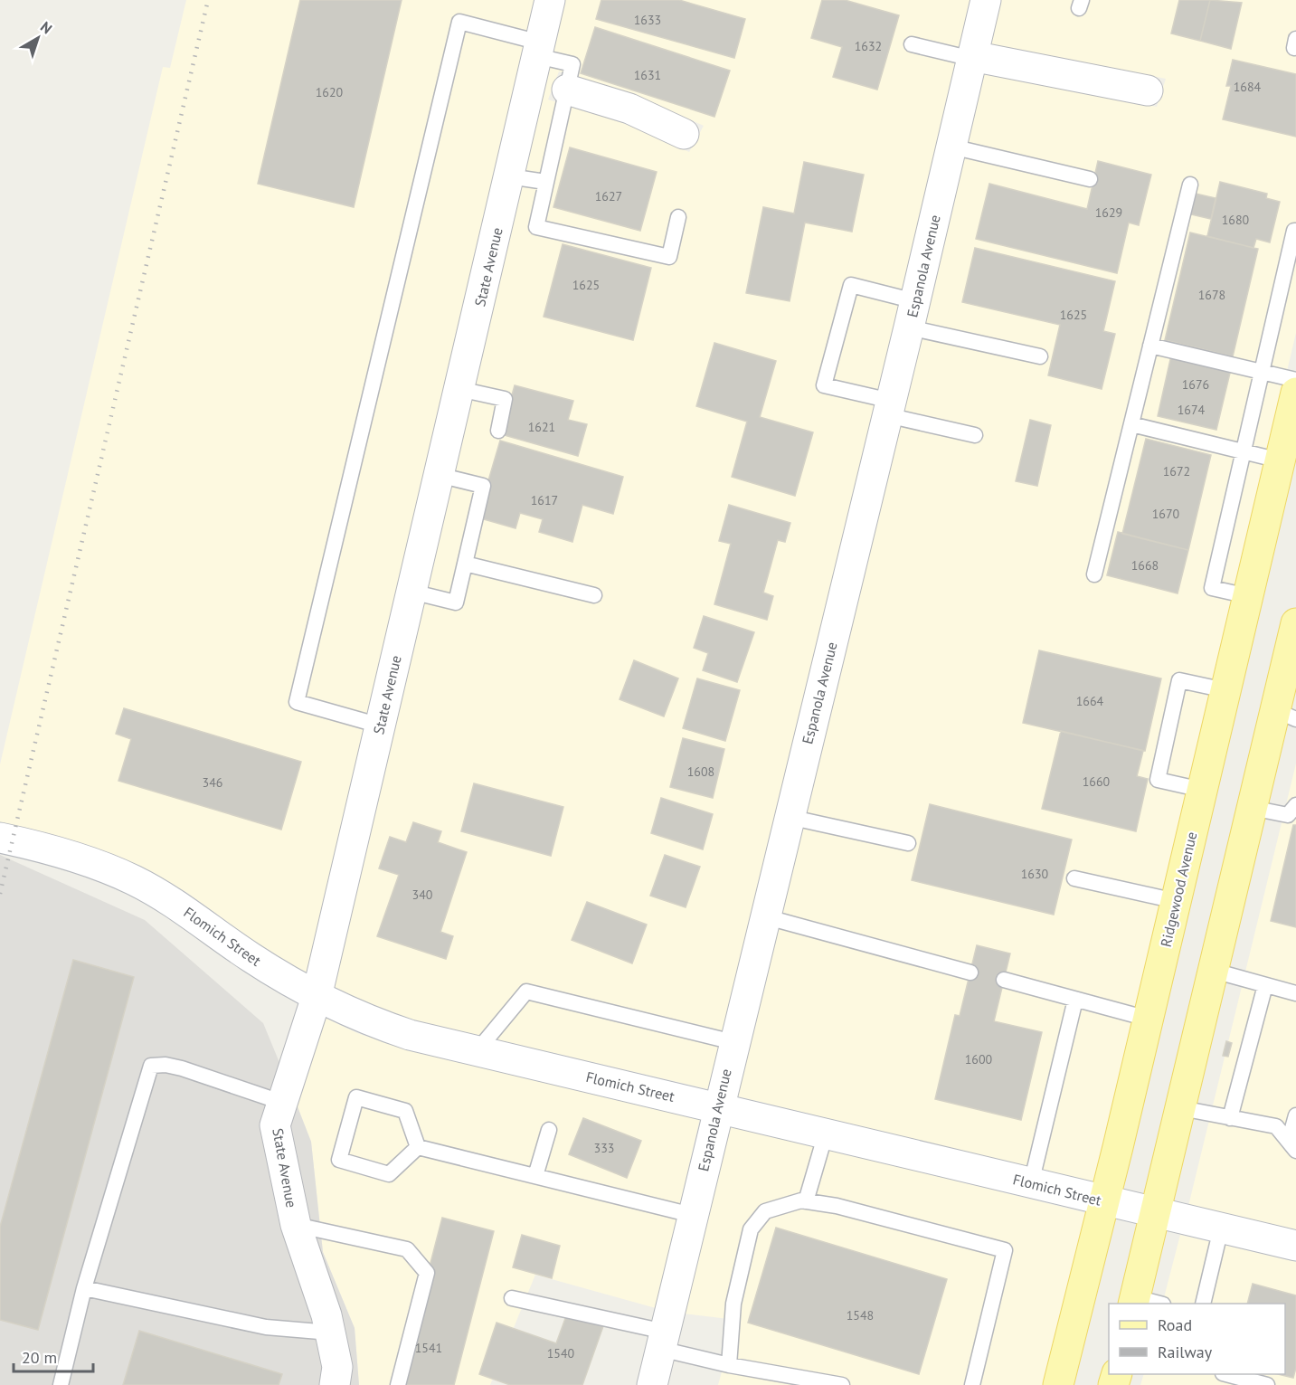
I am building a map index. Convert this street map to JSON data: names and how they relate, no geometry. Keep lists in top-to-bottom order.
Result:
{
  "streets": {
    "main road": ["Ridgewood Avenue"],
    "street": ["Espanola Avenue", "State Avenue", "Flomich Street"]
  },
  "crossings": [
    ["Espanola Avenue", "Flomich Street"],
    ["State Avenue", "Flomich Street"],
    ["Ridgewood Avenue", "Flomich Street"]
  ],
  "house_numbers": [
    "1633",
    "1632",
    "1631",
    "1684",
    "1620",
    "1627",
    "1629",
    "1680",
    "1625",
    "1678",
    "1625",
    "1676",
    "1674",
    "1621",
    "1672",
    "1617",
    "1670",
    "1668",
    "1664",
    "1608",
    "1660",
    "346",
    "1630",
    "340",
    "1600",
    "333",
    "1548",
    "1541",
    "1540"
  ],
  "legend": ["Road", "Railway"],
  "scale_bar": "20 m",
  "north": "top right"
}
